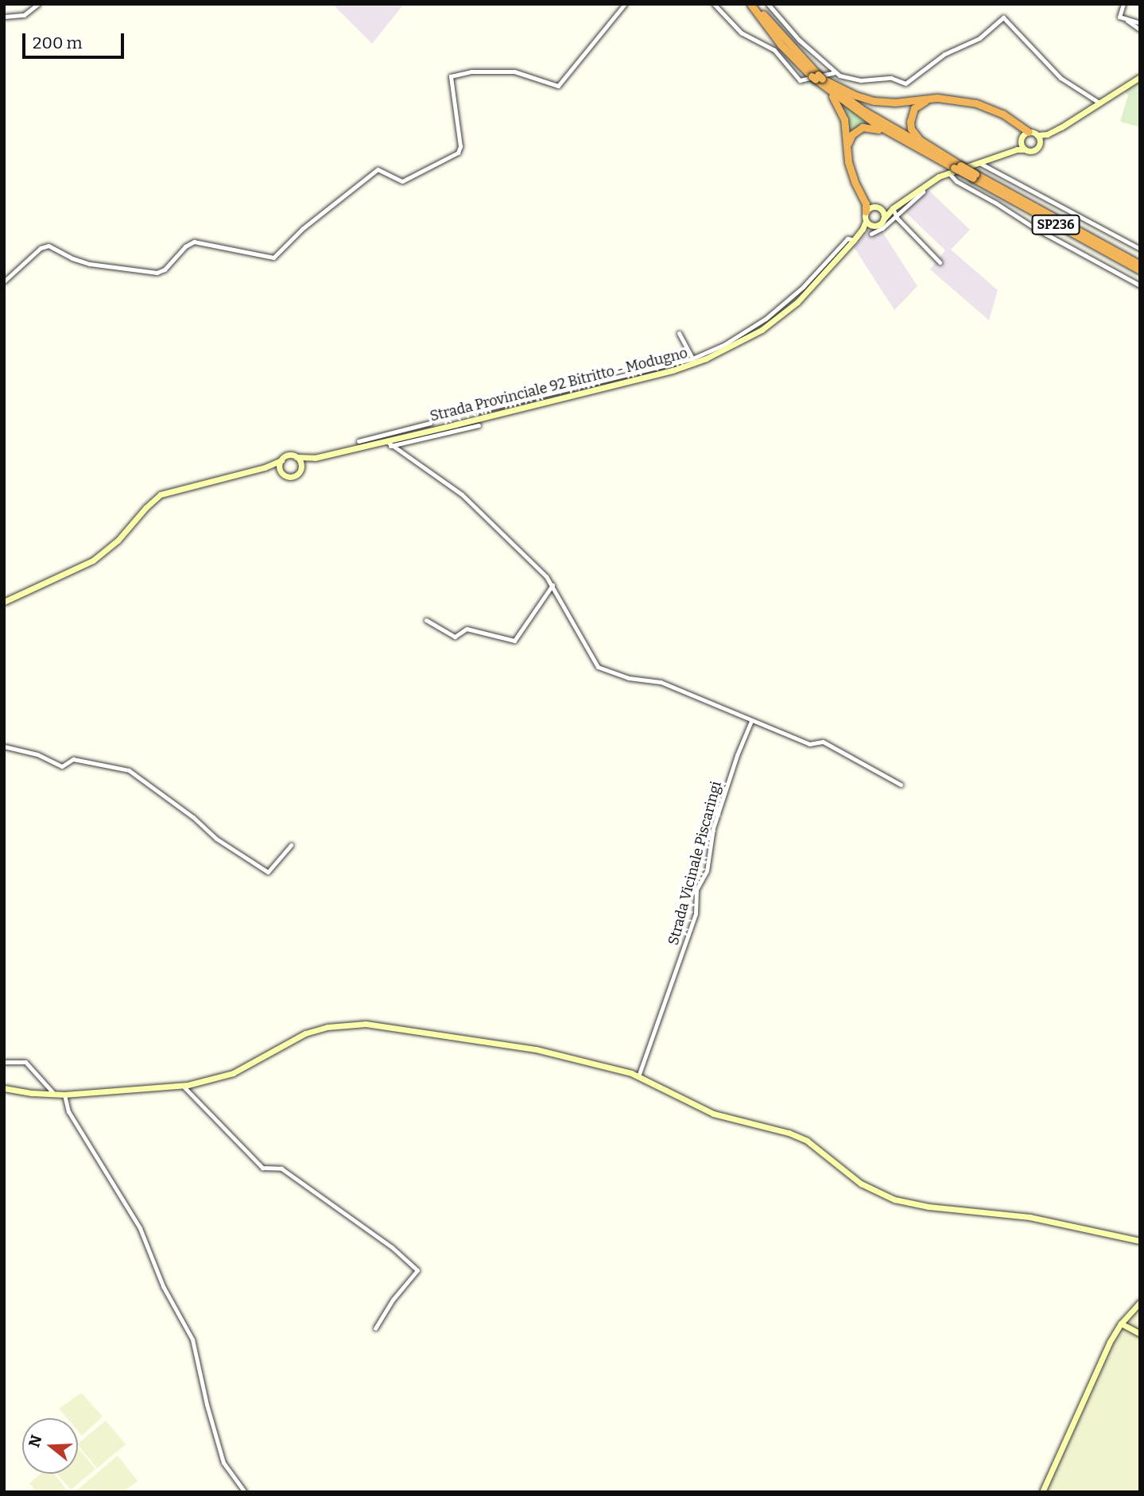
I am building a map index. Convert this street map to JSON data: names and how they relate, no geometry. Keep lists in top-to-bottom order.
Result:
{
  "streets": {
    "highway": ["SP236"],
    "main road": ["Strada Provinciale 92 Bitritto - Modugno"],
    "street": ["Strada Vicinale Piscaringi"]
  },
  "scale_bar": "200 m",
  "north": "left"
}
